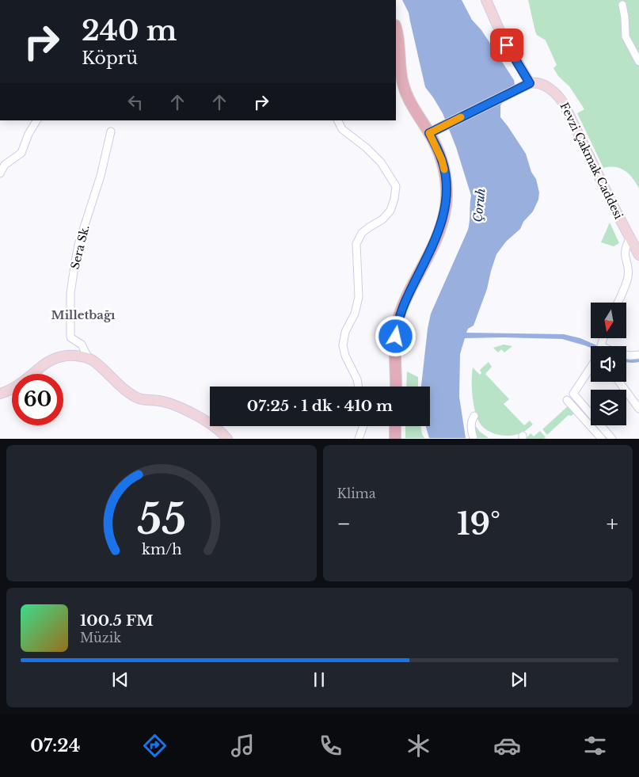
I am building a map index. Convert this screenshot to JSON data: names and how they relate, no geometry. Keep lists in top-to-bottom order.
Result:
{
  "streets": {
    "street": ["Fevzi Çakmak Caddesi", "Sera Sk."]
  },
  "districts": ["Milletbağı"],
  "water": ["Çoruh"],
  "north": "bottom",
  "page": {
    "turn": ["240 m", "Köprü"],
    "limit": "60",
    "trip": "07:25 · 1 dk · 410 m",
    "tile": "Klima",
    "heat": ["−", "19°", "+"],
    "song": ["100.5 FM", "Müzik"],
    "tabs": "07:24",
    "gauge": ["55", "km/h"]
  }
}
